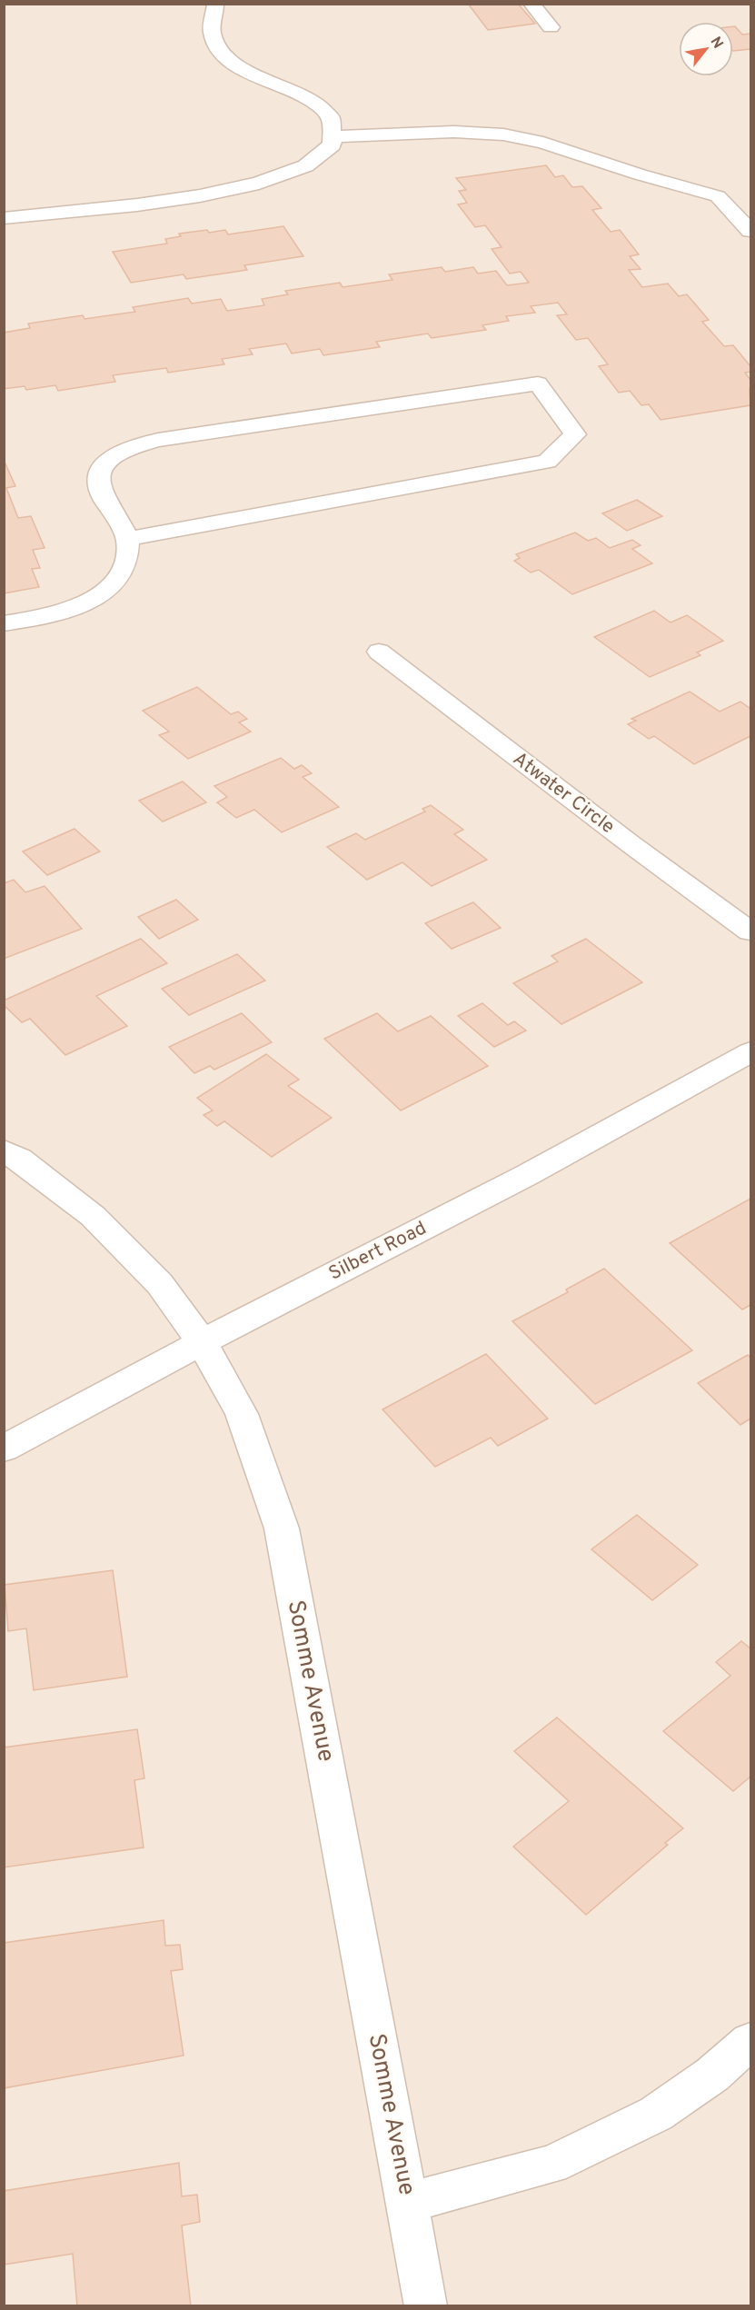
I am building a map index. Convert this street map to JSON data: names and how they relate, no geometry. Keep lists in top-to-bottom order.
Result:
{
  "streets": {
    "street": ["Atwater Circle", "Silbert Road", "Somme Avenue"]
  },
  "crossings": [
    ["Silbert Road", "Somme Avenue"]
  ],
  "north": "top right"
}
